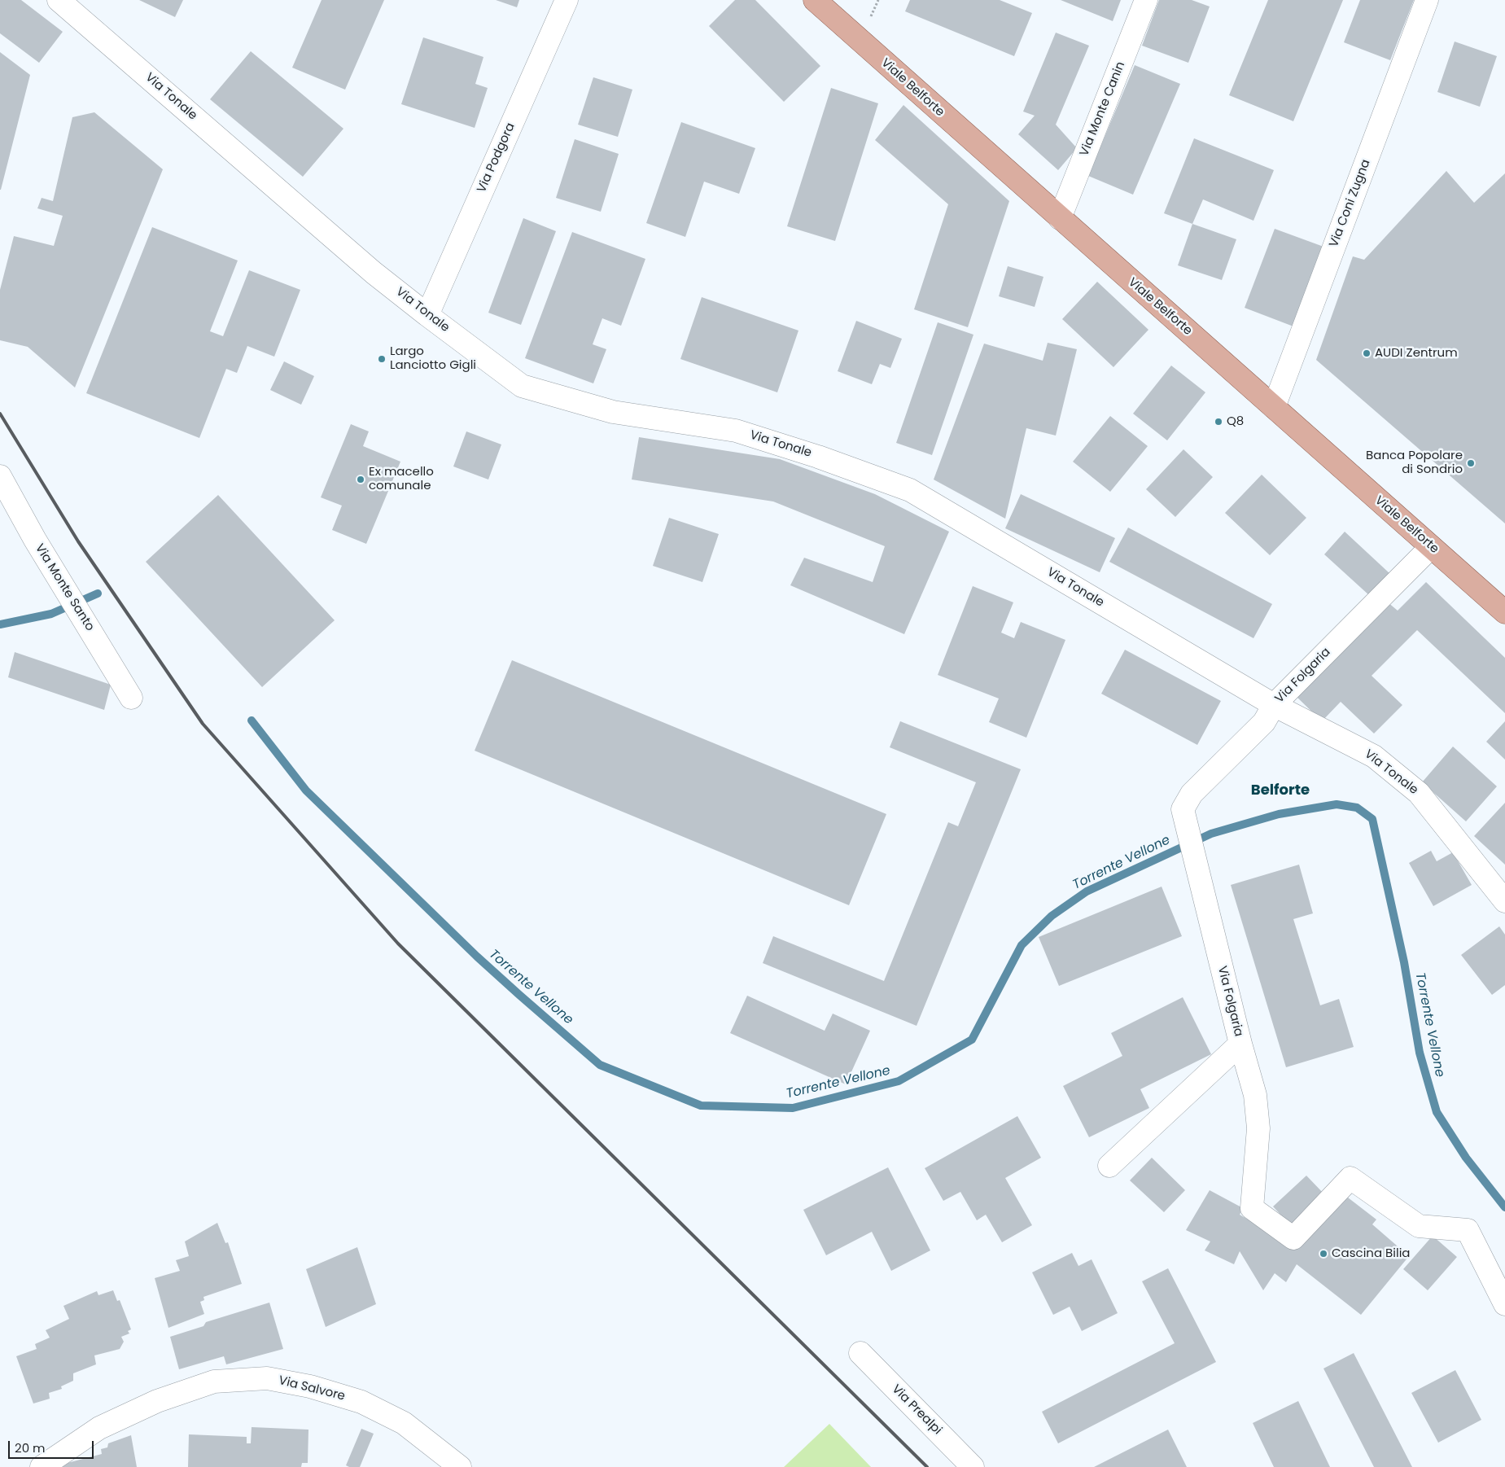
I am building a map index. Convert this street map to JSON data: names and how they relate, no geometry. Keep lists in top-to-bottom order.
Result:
{
  "streets": {
    "main road": ["Viale Belforte"],
    "street": [
      "Via Tonale",
      "Via Monte Canin",
      "Via Podgora",
      "Via Coni Zugna",
      "Via Monte Santo",
      "Via Folgaria",
      "Via Salvore",
      "Via Prealpi"
    ]
  },
  "crossings": [
    ["Viale Belforte", "Via Monte Canin"],
    ["Viale Belforte", "Via Coni Zugna"],
    ["Viale Belforte", "Via Folgaria"],
    ["Via Tonale", "Via Podgora"],
    ["Via Tonale", "Via Folgaria"]
  ],
  "districts": ["Belforte"],
  "water": ["Torrente Vellone"],
  "places": [
    "AUDI Zentrum",
    "Largo Lanciotto Gigli",
    "Q8",
    "Banca Popolare di Sondrio",
    "Ex macello comunale",
    "Cascina Bilia"
  ],
  "scale_bar": "20 m"
}
